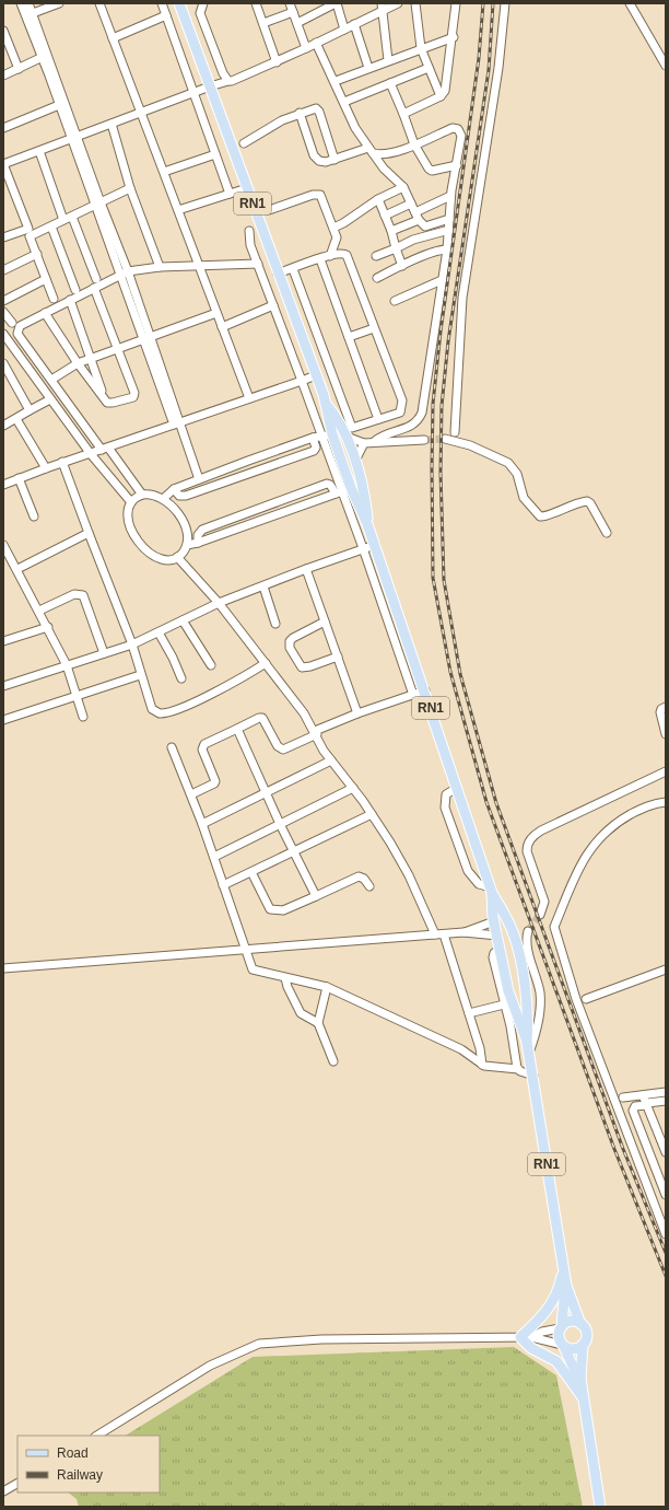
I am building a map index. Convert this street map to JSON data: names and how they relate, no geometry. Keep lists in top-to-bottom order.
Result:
{
  "streets": {
    "main road": ["RN1"]
  },
  "legend": ["Road", "Railway"]
}
